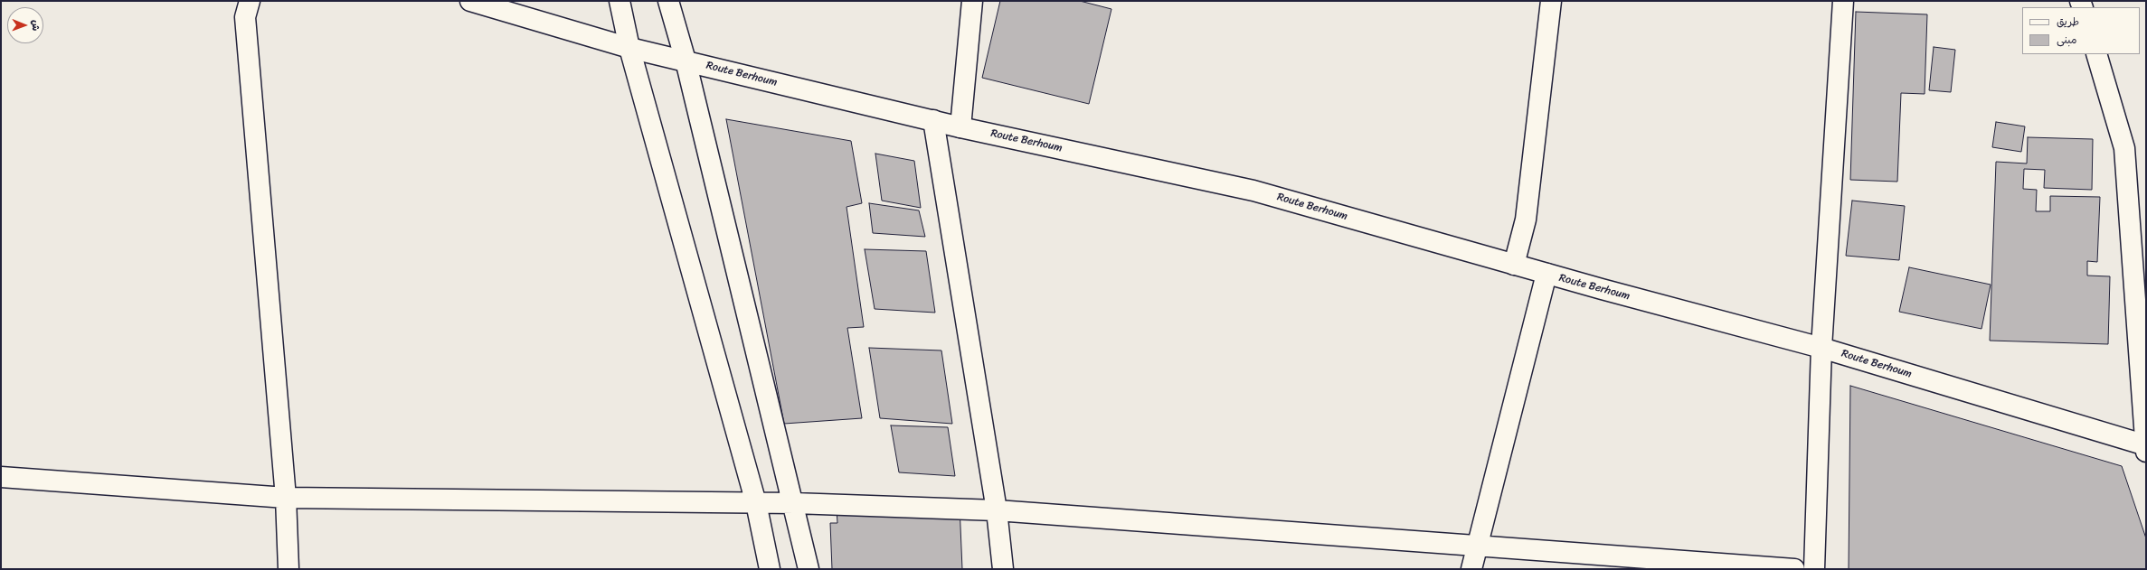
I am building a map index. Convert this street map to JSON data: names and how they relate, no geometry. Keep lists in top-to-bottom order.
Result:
{
  "streets": {
    "street": ["Route Berhoum"]
  },
  "legend": ["طريق", "مبنى"],
  "north": "right"
}
